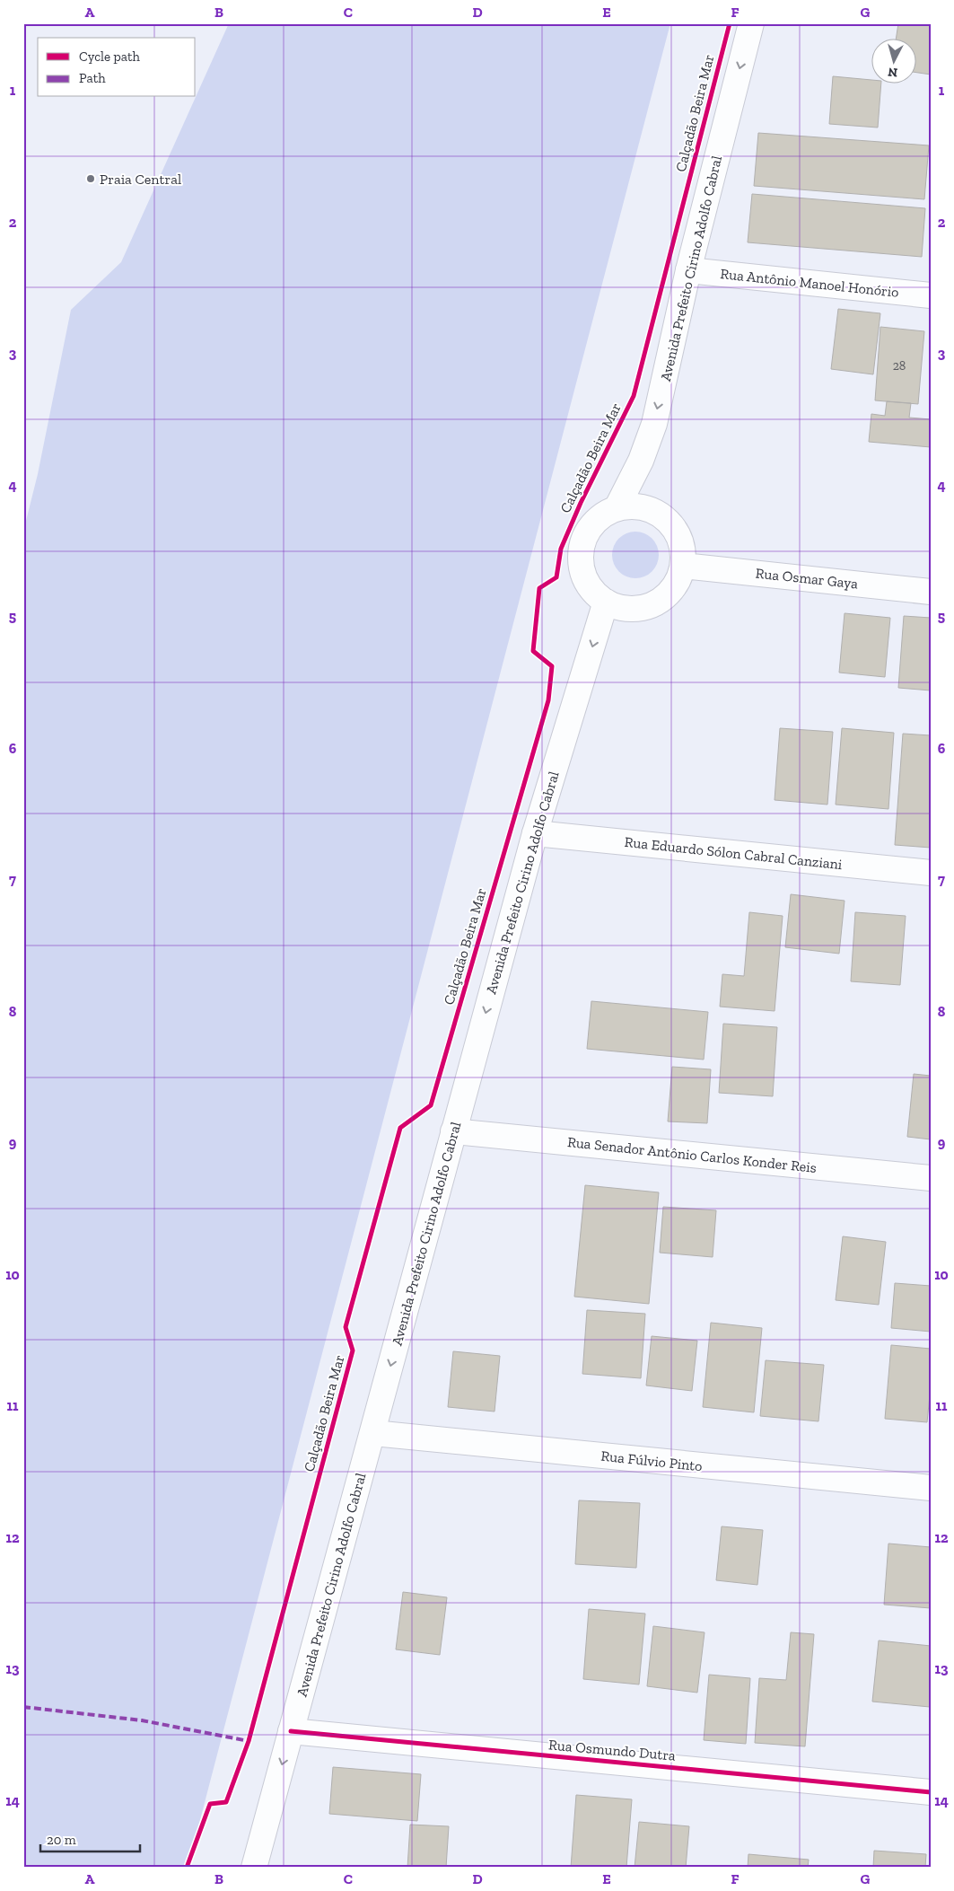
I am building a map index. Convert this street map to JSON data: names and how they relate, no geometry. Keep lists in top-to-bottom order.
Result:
{
  "streets": {
    "main road": [
      "Avenida Prefeito Cirino Adolfo Cabral",
      "Rua Antônio Manoel Honório",
      "Rua Osmar Gaya",
      "Rua Eduardo Sólon Cabral Canziani",
      "Rua Senador Antônio Carlos Konder Reis",
      "Rua Fúlvio Pinto",
      "Rua Osmundo Dutra"
    ],
    "cycle path": ["Calçadão Beira Mar"]
  },
  "crossings": [
    ["Avenida Prefeito Cirino Adolfo Cabral", "Rua Antônio Manoel Honório"],
    ["Avenida Prefeito Cirino Adolfo Cabral", "Rua Osmar Gaya"],
    ["Avenida Prefeito Cirino Adolfo Cabral", "Rua Eduardo Sólon Cabral Canziani"],
    ["Avenida Prefeito Cirino Adolfo Cabral", "Rua Senador Antônio Carlos Konder Reis"],
    ["Avenida Prefeito Cirino Adolfo Cabral", "Rua Fúlvio Pinto"],
    ["Avenida Prefeito Cirino Adolfo Cabral", "Rua Osmundo Dutra"]
  ],
  "one_way": ["Avenida Prefeito Cirino Adolfo Cabral"],
  "places": ["Praia Central"],
  "house_numbers": ["28"],
  "legend": ["Cycle path", "Path"],
  "scale_bar": "20 m",
  "north": "bottom",
  "grid": {
    "columns": [
      "A",
      "B",
      "C",
      "D",
      "E",
      "F",
      "G"
    ],
    "rows": [
      "1",
      "2",
      "3",
      "4",
      "5",
      "6",
      "7",
      "8",
      "9",
      "10",
      "11",
      "12",
      "13",
      "14"
    ]
  }
}
